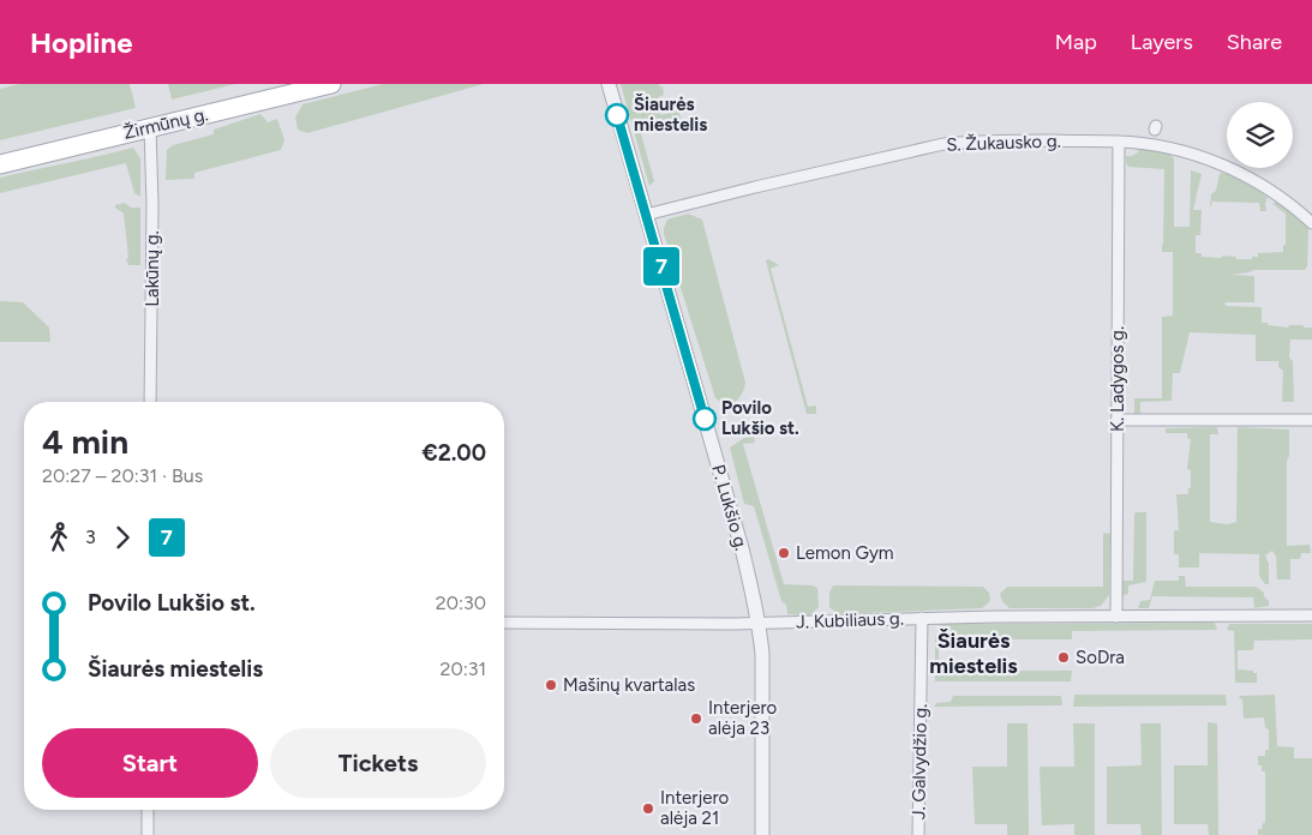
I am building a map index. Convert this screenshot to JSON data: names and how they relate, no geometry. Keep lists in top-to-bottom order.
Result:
{
  "streets": {
    "main road": ["Žirmūnų g."],
    "street": [
      "S. Žukausko g.",
      "Lakūnų g.",
      "K. Ladygos g.",
      "P. Lukšio g.",
      "J. Kubiliaus g.",
      "J. Galvydžio g."
    ]
  },
  "crossings": [
    ["Žirmūnų g.", "Lakūnų g."],
    ["S. Žukausko g.", "K. Ladygos g."],
    ["S. Žukausko g.", "P. Lukšio g."],
    ["K. Ladygos g.", "J. Kubiliaus g."],
    ["P. Lukšio g.", "J. Kubiliaus g."],
    ["J. Kubiliaus g.", "J. Galvydžio g."]
  ],
  "districts": ["Šiaurės miestelis"],
  "places": [
    "Šiaurės miestelis",
    "Povilo Lukšio st.",
    "Lemon Gym",
    "SoDra",
    "Mašinų kvartalas",
    "Interjero alėja 23",
    "Interjero alėja 21"
  ],
  "lines": ["bus line 7"],
  "page": {
    "header": "Hopline",
    "nav": ["Map", "Layers", "Share"],
    "on_map": "7",
    "heading": ["4 min", "20:27 – 20:31 · Bus", "€2.00"],
    "legs": ["3", "7"],
    "list": [
      {
        "name": "Povilo Lukšio st.",
        "value": "20:30"
      },
      {
        "name": "Šiaurės miestelis",
        "value": "20:31"
      }
    ],
    "buttons": ["Start", "Tickets"]
  }
}
